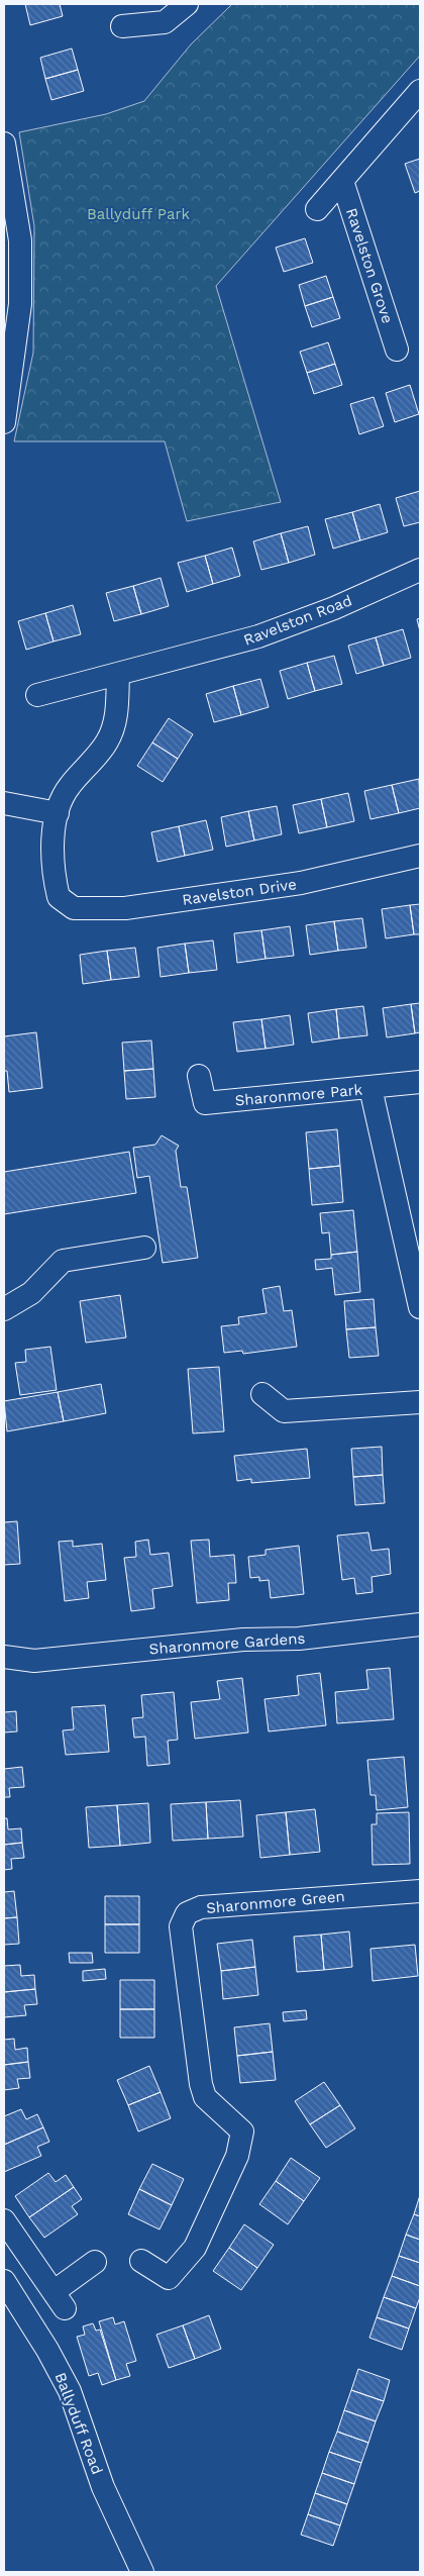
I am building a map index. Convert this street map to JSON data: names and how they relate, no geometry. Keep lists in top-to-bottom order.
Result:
{
  "streets": {
    "street": [
      "Ravelston Grove",
      "Ravelston Road",
      "Ravelston Drive",
      "Sharonmore Park",
      "Sharonmore Gardens",
      "Sharonmore Green",
      "Ballyduff Road"
    ]
  },
  "parks": ["Ballyduff Park"]
}
